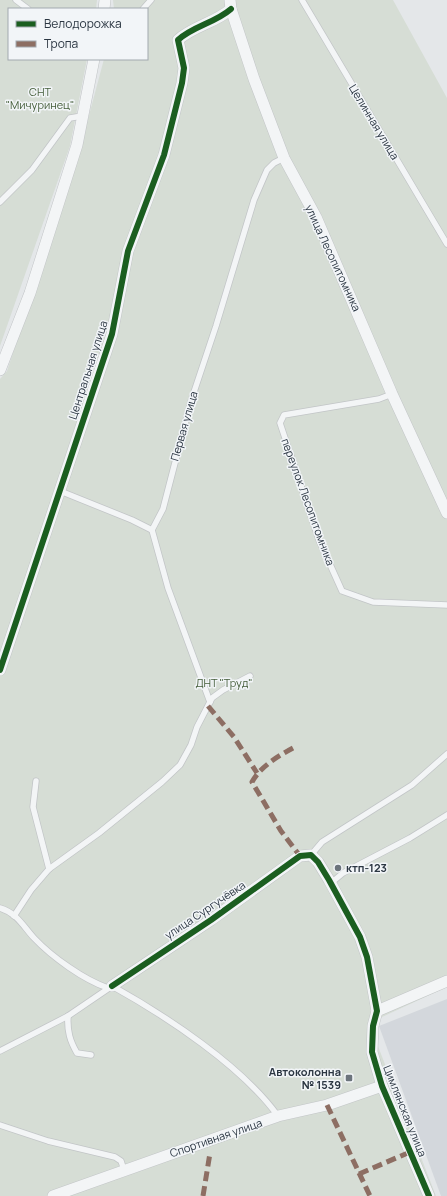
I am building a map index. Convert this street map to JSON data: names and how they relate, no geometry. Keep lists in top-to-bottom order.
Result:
{
  "streets": {
    "street": [
      "улица Лесопитомника",
      "Центральная улица",
      "улица Сургучёвка",
      "Цимлянская улица",
      "Спортивная улица"
    ],
    "lane": ["Целинная улица", "Первая улица", "переулок Лесопитомника"]
  },
  "crossings": [
    ["улица Лесопитомника", "Центральная улица"],
    ["улица Лесопитомника", "Первая улица"],
    ["улица Лесопитомника", "переулок Лесопитомника"],
    ["улица Сургучёвка", "Цимлянская улица"],
    ["Цимлянская улица", "Спортивная улица"]
  ],
  "parks": ["СНТ \"Мичуринец\"", "ДНТ \"Труд\""],
  "places": {
    "other": ["ктп-123"],
    "transit": ["Автоколонна № 1539"]
  },
  "legend": ["Велодорожка", "Тропа"]
}
